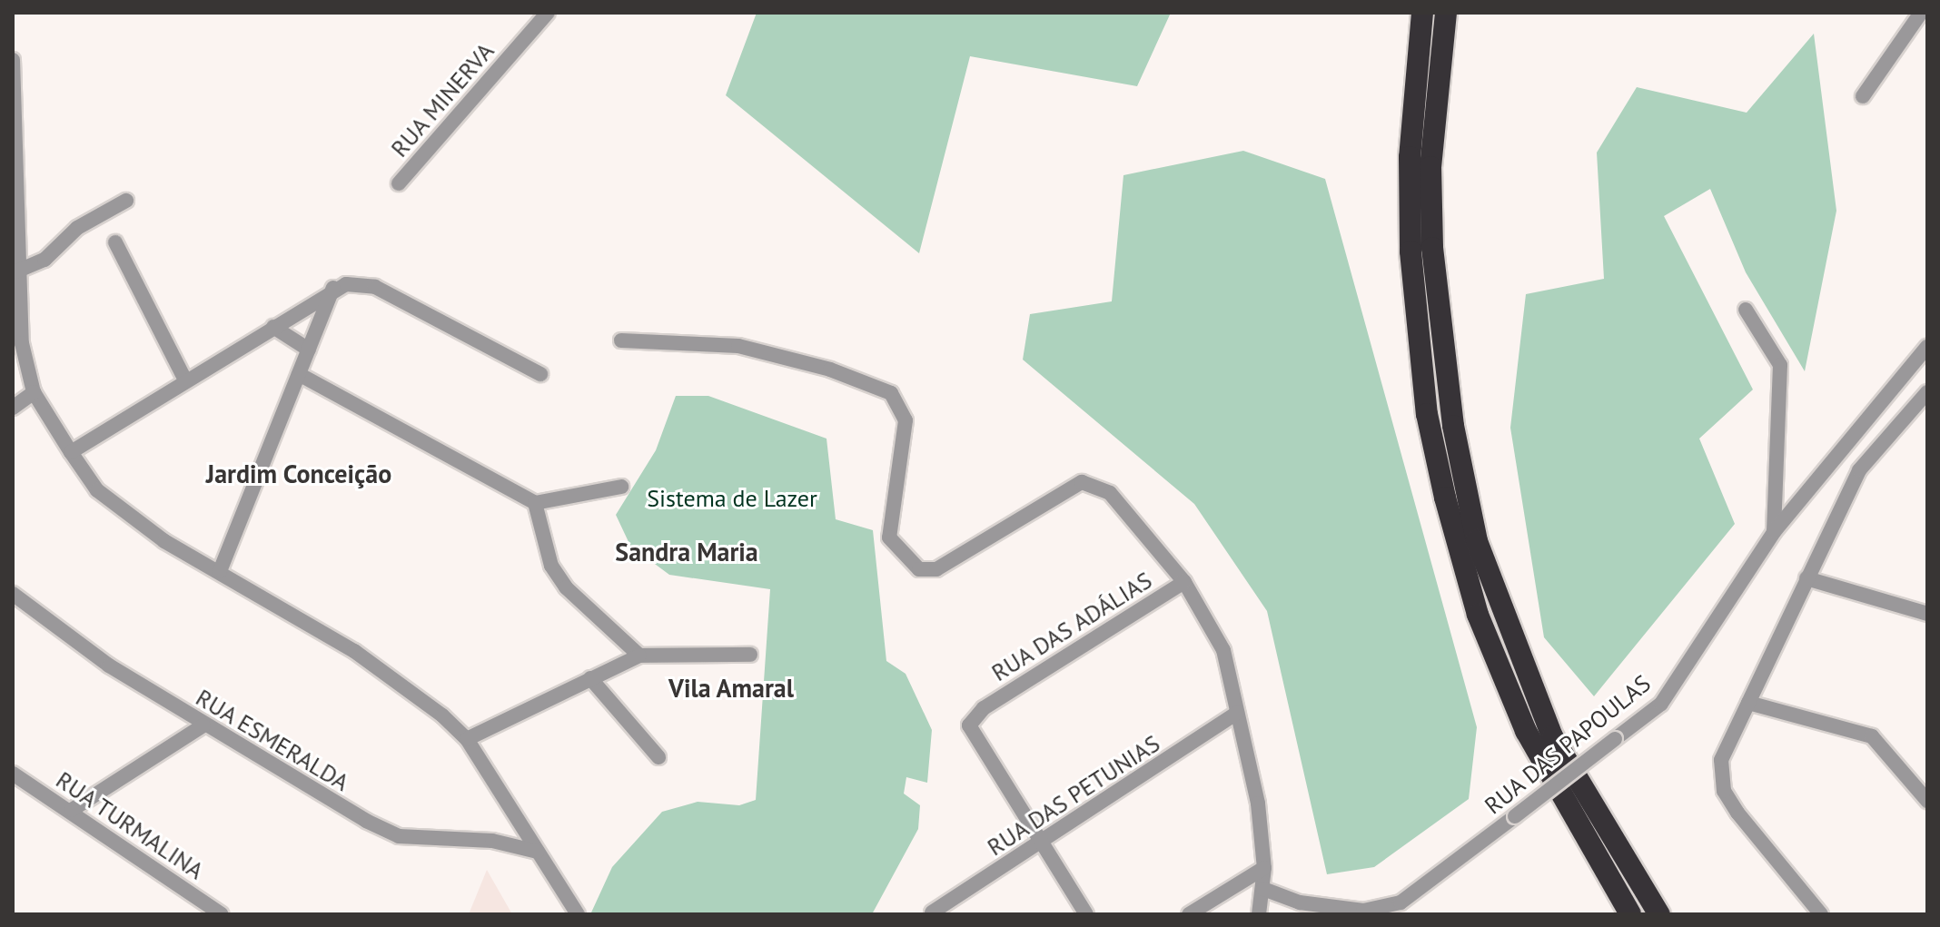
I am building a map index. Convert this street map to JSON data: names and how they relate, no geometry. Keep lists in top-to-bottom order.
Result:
{
  "streets": {
    "street": [
      "RUA MINERVA",
      "RUA DAS ADÁLIAS",
      "RUA ESMERALDA",
      "RUA DAS PAPOULAS",
      "RUA DAS PETUNIAS",
      "RUA TURMALINA"
    ]
  },
  "crossings": [
    ["RUA DAS ADÁLIAS", "RUA DAS PETUNIAS"]
  ],
  "districts": ["Jardim Conceição", "Sandra Maria", "Vila Amaral"],
  "parks": ["Sistema de Lazer"]
}
